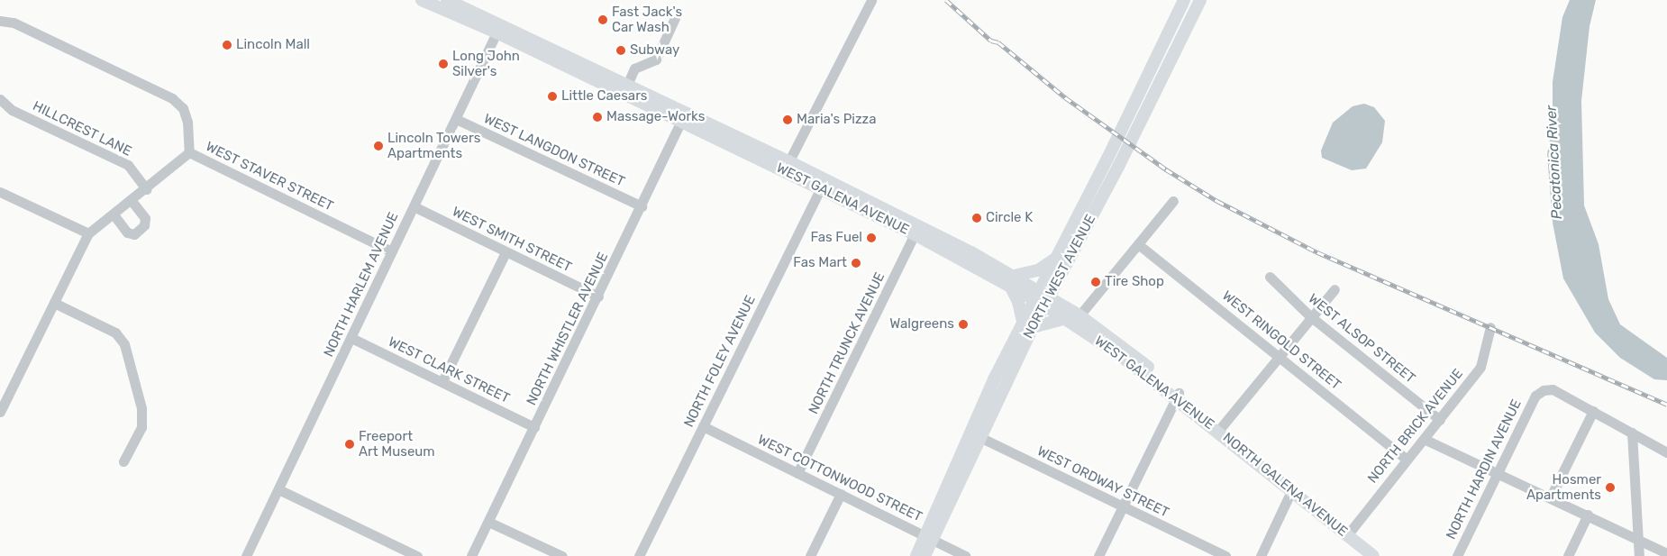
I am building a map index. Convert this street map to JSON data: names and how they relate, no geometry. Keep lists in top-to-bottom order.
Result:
{
  "streets": {
    "main road": ["WEST GALENA AVENUE", "NORTH WEST AVENUE", "NORTH GALENA AVENUE"],
    "street": [
      "HILLCREST LANE",
      "WEST LANGDON STREET",
      "WEST STAVER STREET",
      "WEST SMITH STREET",
      "NORTH HARLEM AVENUE",
      "NORTH WHISTLER AVENUE",
      "WEST ALSOP STREET",
      "WEST RINGOLD STREET",
      "NORTH TRUNCK AVENUE",
      "NORTH FOLEY AVENUE",
      "WEST CLARK STREET",
      "NORTH BRICK AVENUE",
      "NORTH HARDIN AVENUE",
      "WEST COTTONWOOD STREET",
      "WEST ORDWAY STREET"
    ]
  },
  "crossings": [
    ["WEST LANGDON STREET", "NORTH HARLEM AVENUE"],
    ["WEST LANGDON STREET", "NORTH WHISTLER AVENUE"],
    ["WEST STAVER STREET", "NORTH HARLEM AVENUE"],
    ["WEST GALENA AVENUE", "NORTH WEST AVENUE"],
    ["WEST GALENA AVENUE", "NORTH HARLEM AVENUE"],
    ["WEST GALENA AVENUE", "NORTH WHISTLER AVENUE"],
    ["WEST GALENA AVENUE", "NORTH TRUNCK AVENUE"],
    ["WEST GALENA AVENUE", "NORTH FOLEY AVENUE"],
    ["WEST GALENA AVENUE", "NORTH GALENA AVENUE"],
    ["WEST SMITH STREET", "NORTH HARLEM AVENUE"],
    ["WEST SMITH STREET", "NORTH WHISTLER AVENUE"],
    ["NORTH WEST AVENUE", "WEST COTTONWOOD STREET"],
    ["NORTH WEST AVENUE", "WEST ORDWAY STREET"],
    ["NORTH HARLEM AVENUE", "WEST CLARK STREET"],
    ["NORTH WHISTLER AVENUE", "WEST CLARK STREET"],
    ["WEST ALSOP STREET", "NORTH BRICK AVENUE"],
    ["WEST RINGOLD STREET", "NORTH BRICK AVENUE"],
    ["NORTH TRUNCK AVENUE", "WEST COTTONWOOD STREET"],
    ["NORTH FOLEY AVENUE", "WEST COTTONWOOD STREET"],
    ["NORTH BRICK AVENUE", "NORTH GALENA AVENUE"]
  ],
  "water": ["Pecatonica River"],
  "places": [
    "Fast Jack's Car Wash",
    "Lincoln Mall",
    "Subway",
    "Long John Silver's",
    "Little Caesars",
    "Massage-Works",
    "Maria's Pizza",
    "Lincoln Towers Apartments",
    "Circle K",
    "Fas Fuel",
    "Fas Mart",
    "Tire Shop",
    "Walgreens",
    "Freeport Art Museum",
    "Hosmer Apartments"
  ]
}
